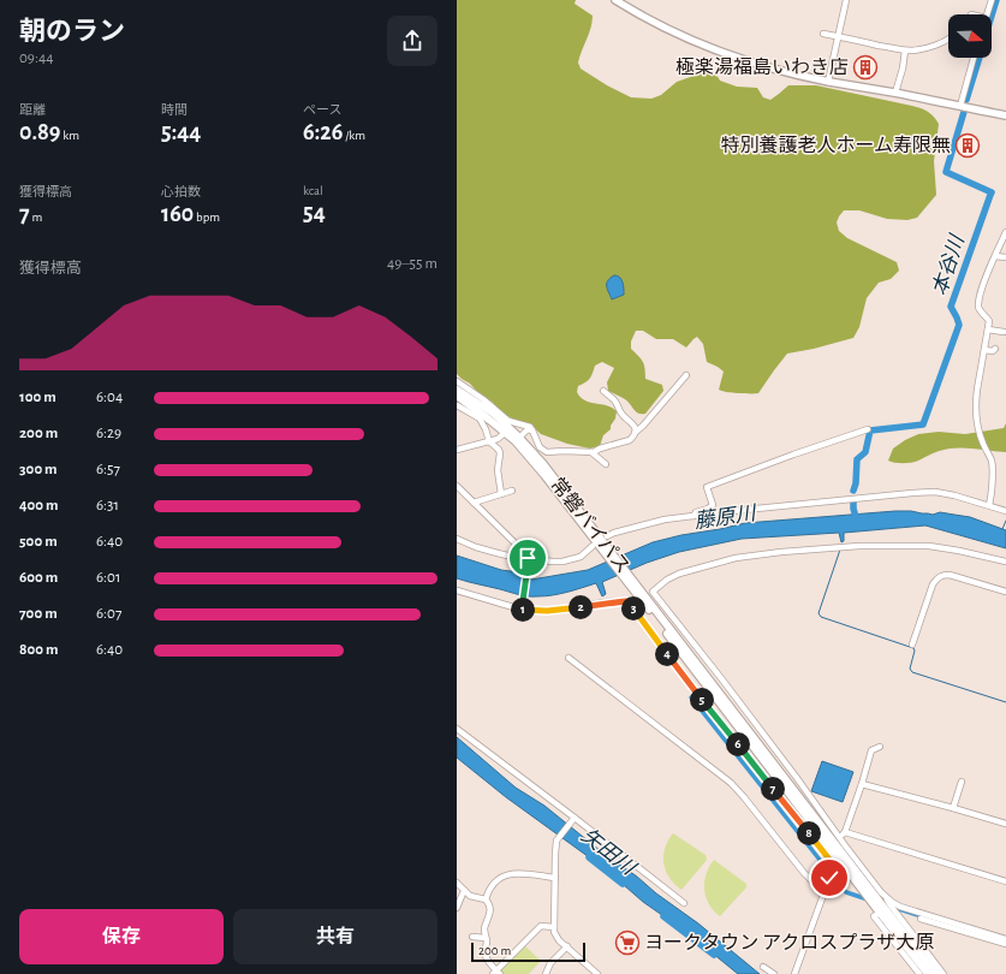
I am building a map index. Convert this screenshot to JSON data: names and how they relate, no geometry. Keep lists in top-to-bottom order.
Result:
{
  "streets": {
    "highway": ["常磐バイパス"]
  },
  "water": ["本谷川", "藤原川", "矢田川"],
  "places": {
    "building": ["極楽湯福島いわき店", "特別養護老人ホーム寿限無"],
    "supermarket": ["ヨークタウン アクロスプラザ大原"]
  },
  "scale_bar": "200 m",
  "north": "right",
  "page": {
    "heading": ["朝のラン", "09:44"],
    "stats": [
      ["距離", "0.89 km"],
      ["時間", "5:44"],
      ["ペース", "6:26 /km"],
      ["獲得標高", "7 m"],
      ["心拍数", "160 bpm"],
      ["kcal", "54"]
    ],
    "chart": ["獲得標高", "49–55 m"],
    "list": [
      {
        "name": "100 m",
        "note": "6:04"
      },
      {
        "name": "200 m",
        "note": "6:29"
      },
      {
        "name": "300 m",
        "note": "6:57"
      },
      {
        "name": "400 m",
        "note": "6:31"
      },
      {
        "name": "500 m",
        "note": "6:40"
      },
      {
        "name": "600 m",
        "note": "6:01"
      },
      {
        "name": "700 m",
        "note": "6:07"
      },
      {
        "name": "800 m",
        "note": "6:40"
      }
    ],
    "pins": [
      "2",
      "3",
      "1",
      "4",
      "5",
      "6",
      "7",
      "8"
    ],
    "buttons": ["保存", "共有"],
    "scale": "200 m"
  }
}
